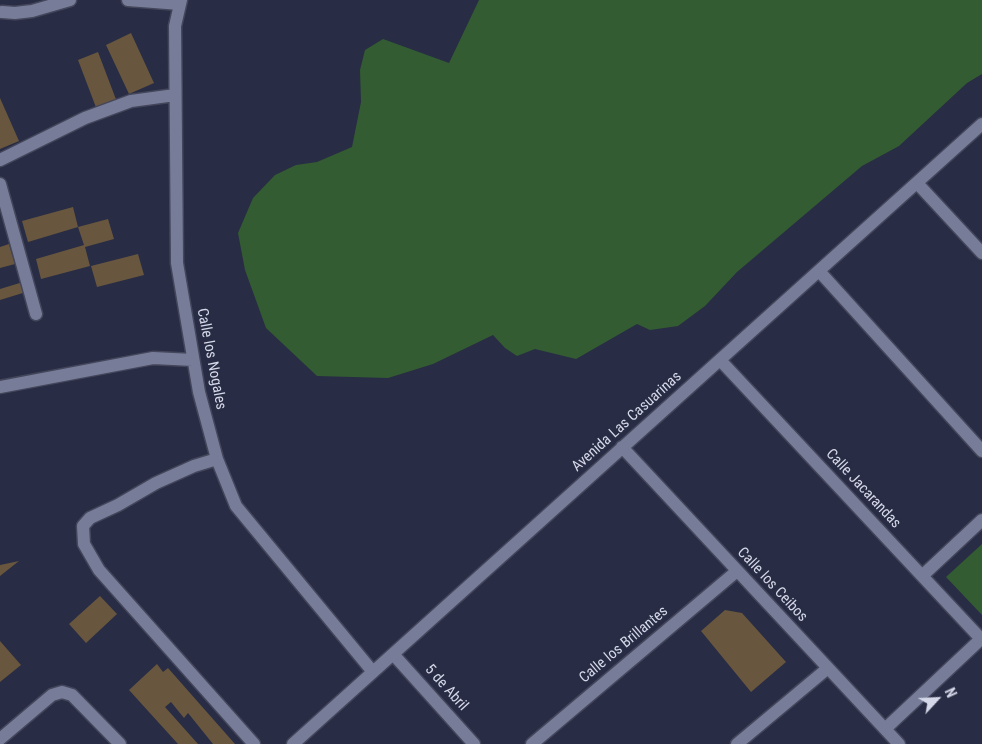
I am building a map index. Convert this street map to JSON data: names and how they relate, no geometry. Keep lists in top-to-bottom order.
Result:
{
  "streets": {
    "street": [
      "Calle los Nogales",
      "Avenida Las Casuarinas",
      "Calle Jacarandas",
      "Calle los Ceibos",
      "Calle los Brillantes",
      "5 de Abril"
    ]
  },
  "crossings": [
    ["Calle los Nogales", "Avenida Las Casuarinas"],
    ["Avenida Las Casuarinas", "Calle Jacarandas"],
    ["Avenida Las Casuarinas", "Calle los Ceibos"],
    ["Avenida Las Casuarinas", "5 de Abril"],
    ["Calle los Ceibos", "Calle los Brillantes"]
  ],
  "north": "top right"
}
